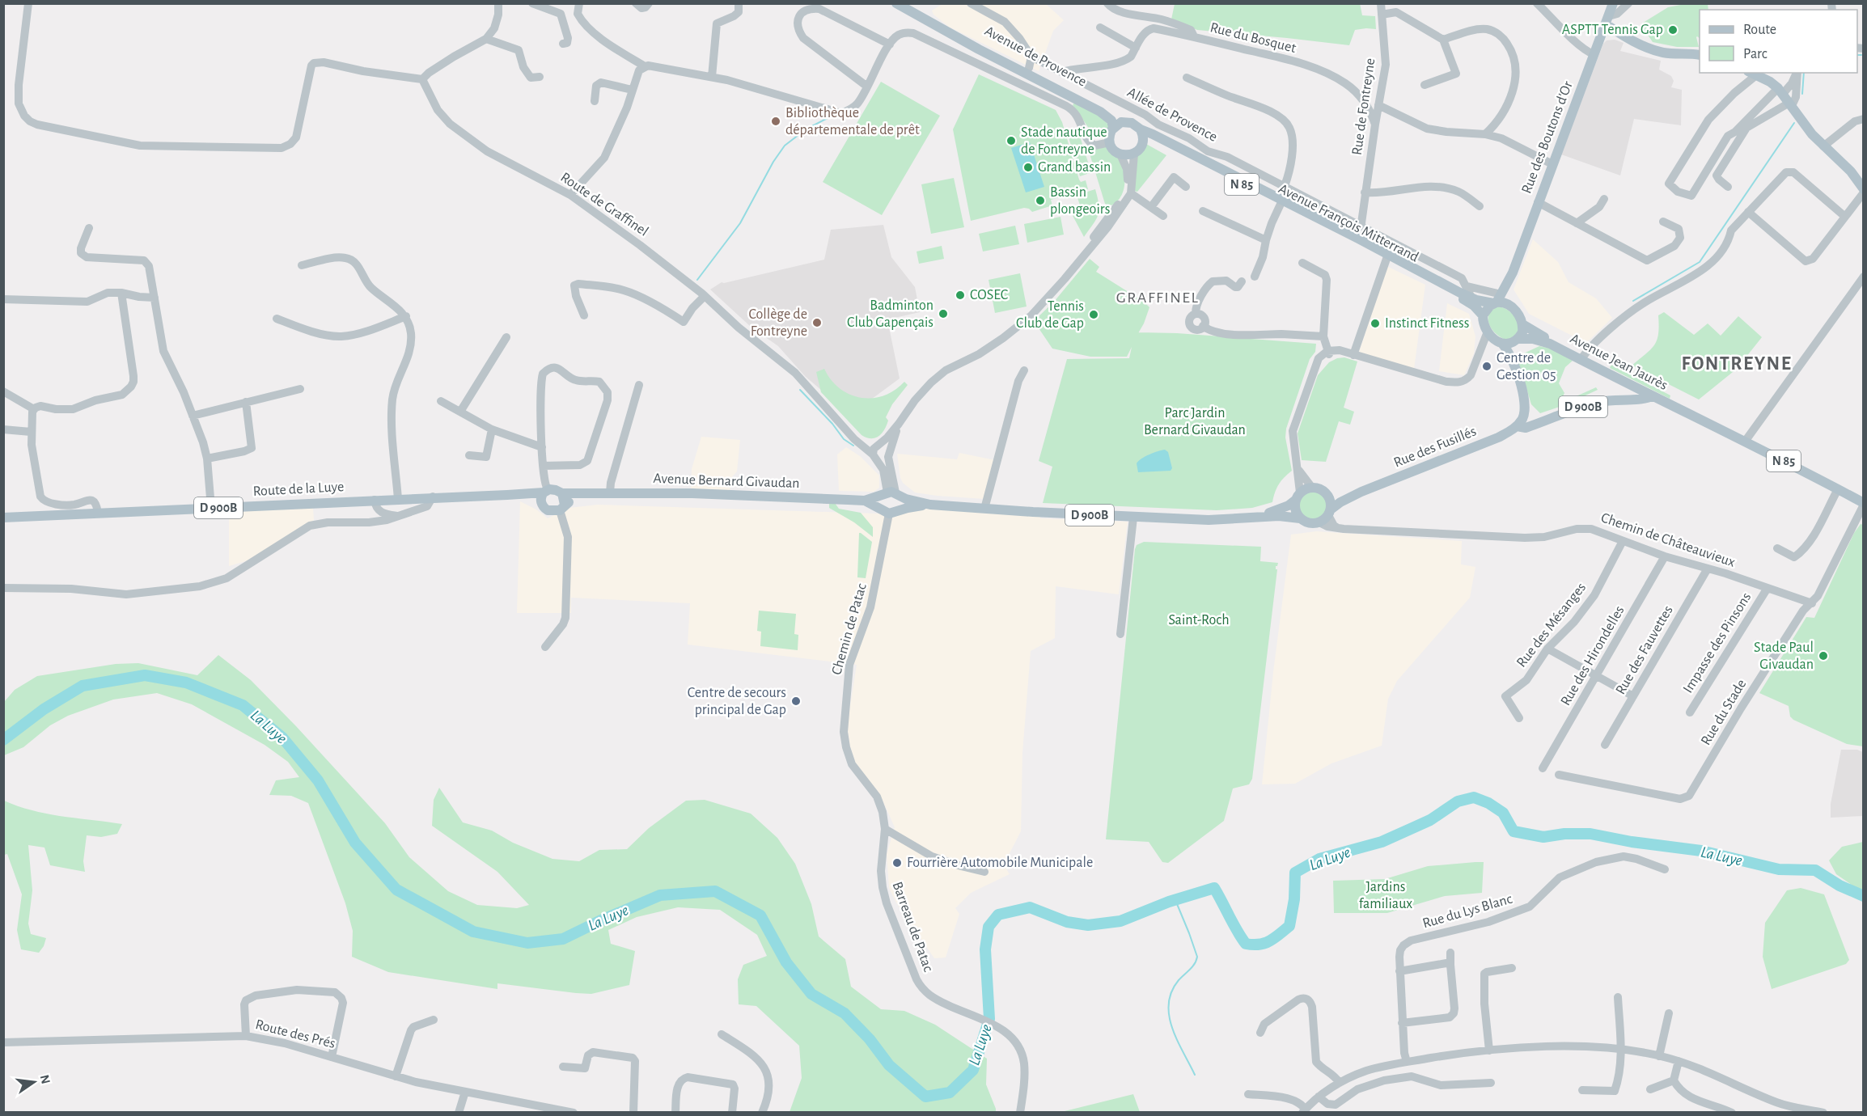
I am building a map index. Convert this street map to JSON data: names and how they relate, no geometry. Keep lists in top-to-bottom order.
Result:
{
  "streets": {
    "main road": [
      "Avenue de Provence",
      "Rue des Boutons d'Or",
      "N 85",
      "Avenue François Mitterrand",
      "Avenue Jean Jaurès",
      "D 900B",
      "Rue des Fusillés",
      "Avenue Bernard Givaudan",
      "Route de la Luye"
    ],
    "street": [
      "Rue du Bosquet",
      "Rue de Fontreyne",
      "Allée de Provence",
      "Route de Graffinel",
      "Chemin de Châteauvieux",
      "Rue des Mésanges",
      "Chemin de Patac",
      "Impasse des Pinsons",
      "Rue des Fauvettes",
      "Rue des Hirondelles",
      "Rue du Stade",
      "Rue du Lys Blanc",
      "Barreau de Patac",
      "Route des Prés"
    ]
  },
  "crossings": [
    ["Rue du Bosquet", "Rue de Fontreyne"],
    ["Avenue de Provence", "Avenue François Mitterrand"],
    ["Rue de Fontreyne", "Allée de Provence"],
    ["Rue de Fontreyne", "Avenue François Mitterrand"],
    ["Allée de Provence", "Avenue François Mitterrand"],
    ["Rue des Boutons d'Or", "Avenue François Mitterrand"],
    ["Rue des Boutons d'Or", "Avenue Jean Jaurès"],
    ["Avenue François Mitterrand", "Avenue Jean Jaurès"],
    ["Avenue Jean Jaurès", "D 900B"],
    ["Avenue Jean Jaurès", "Rue du Stade"],
    ["D 900B", "Rue des Fusillés"],
    ["D 900B", "Chemin de Châteauvieux"],
    ["D 900B", "Chemin de Patac"],
    ["Rue des Fusillés", "Chemin de Châteauvieux"],
    ["Avenue Bernard Givaudan", "Route de la Luye"],
    ["Chemin de Châteauvieux", "Rue des Mésanges"],
    ["Chemin de Châteauvieux", "Impasse des Pinsons"],
    ["Chemin de Châteauvieux", "Rue des Fauvettes"],
    ["Chemin de Châteauvieux", "Rue des Hirondelles"],
    ["Chemin de Châteauvieux", "Rue du Stade"],
    ["Chemin de Patac", "Barreau de Patac"]
  ],
  "districts": ["GRAFFINEL", "FONTREYNE"],
  "water": ["La Luye"],
  "parks": ["Parc Jardin Bernard Givaudan", "Saint-Roch", "Jardins familiaux"],
  "places": [
    "ASPTT Tennis Gap",
    "Bibliothèque départementale de prêt",
    "Stade nautique de Fontreyne",
    "Grand bassin",
    "Bassin plongeoirs",
    "COSEC",
    "Badminton Club Gapençais",
    "Tennis Club de Gap",
    "Collège de Fontreyne",
    "Instinct Fitness",
    "Centre de Gestion 05",
    "Stade Paul Givaudan",
    "Centre de secours principal de Gap",
    "Fourrière Automobile Municipale"
  ],
  "legend": ["Route", "Parc"],
  "north": "right"
}
